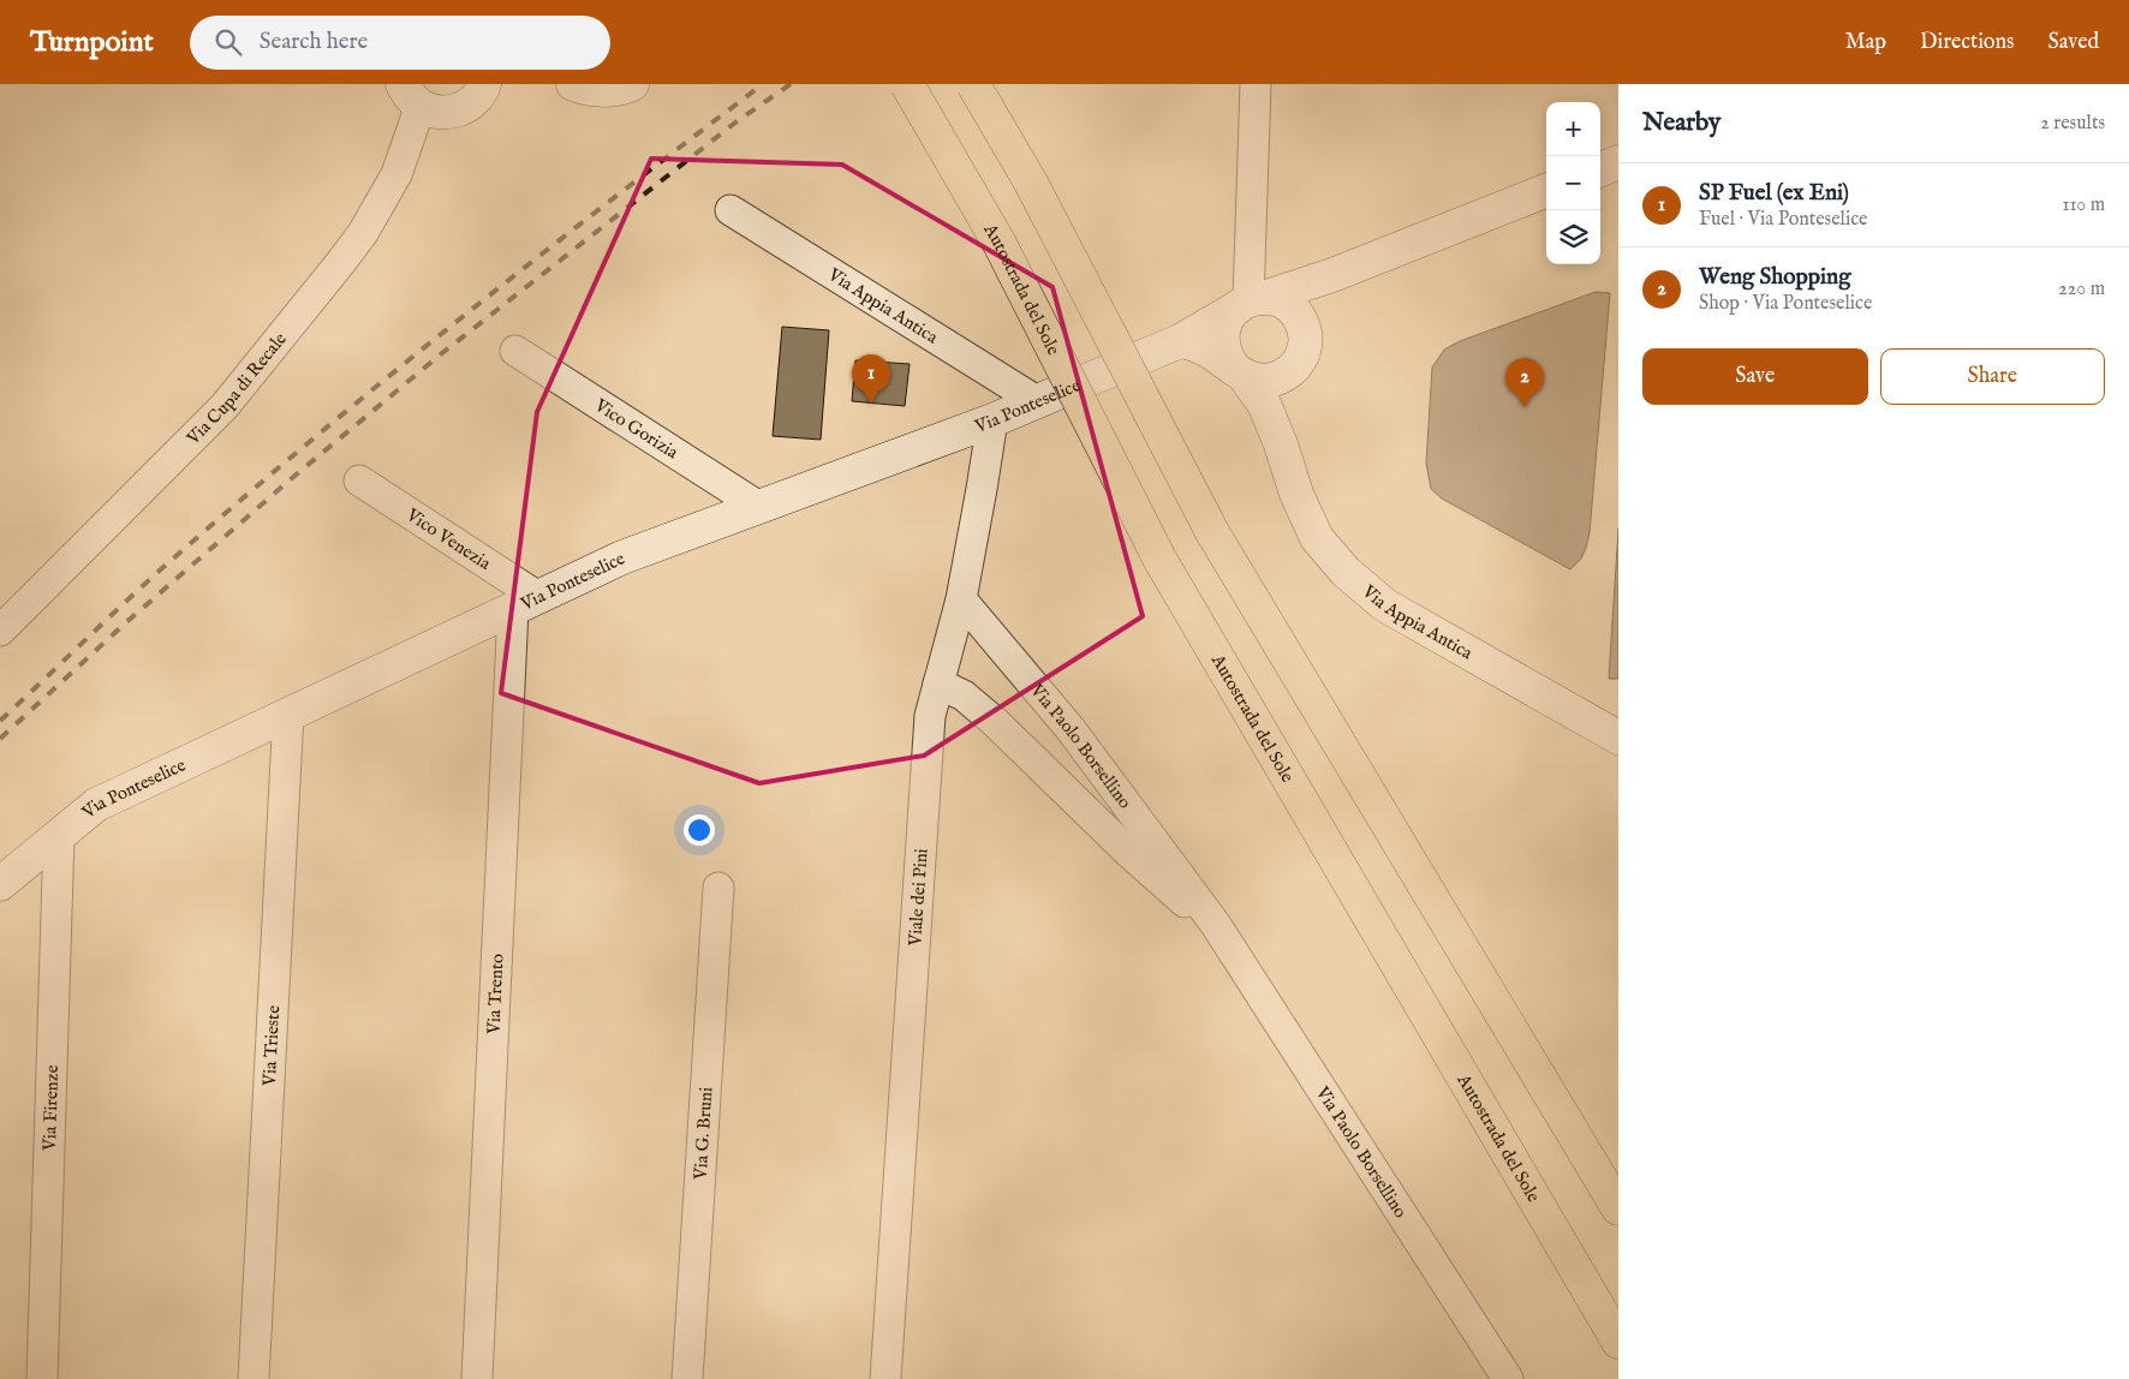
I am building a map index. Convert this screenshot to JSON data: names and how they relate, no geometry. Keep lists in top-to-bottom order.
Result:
{
  "streets": {
    "highway": ["Autostrada del Sole"],
    "street": [
      "Via Appia Antica",
      "Via Cupa di Recale",
      "Via Ponteselice",
      "Vico Gorizia",
      "Vico Venezia",
      "Via Paolo Borsellino",
      "Viale dei Pini",
      "Via Trento",
      "Via Trieste",
      "Via Firenze",
      "Via G. Bruni"
    ]
  },
  "crossings": [
    ["Via Appia Antica", "Via Ponteselice"],
    ["Via Ponteselice", "Vico Gorizia"],
    ["Via Ponteselice", "Vico Venezia"],
    ["Via Ponteselice", "Viale dei Pini"],
    ["Via Ponteselice", "Via Trento"],
    ["Via Ponteselice", "Via Trieste"],
    ["Via Ponteselice", "Via Firenze"],
    ["Vico Venezia", "Via Trento"],
    ["Via Paolo Borsellino", "Viale dei Pini"]
  ],
  "page": {
    "header": "Turnpoint",
    "search": "Search here",
    "nav": ["Map", "Directions", "Saved"],
    "heading": ["Nearby", "2 results"],
    "map_buttons": ["+", "−"],
    "list": [
      {
        "mark": "1",
        "name": "SP Fuel (ex Eni)",
        "note": "Fuel · Via Ponteselice",
        "value": "110 m"
      },
      {
        "mark": "2",
        "name": "Weng Shopping",
        "note": "Shop · Via Ponteselice",
        "value": "220 m"
      }
    ],
    "buttons": ["Save", "Share"],
    "pins": ["1", "2"]
  }
}
